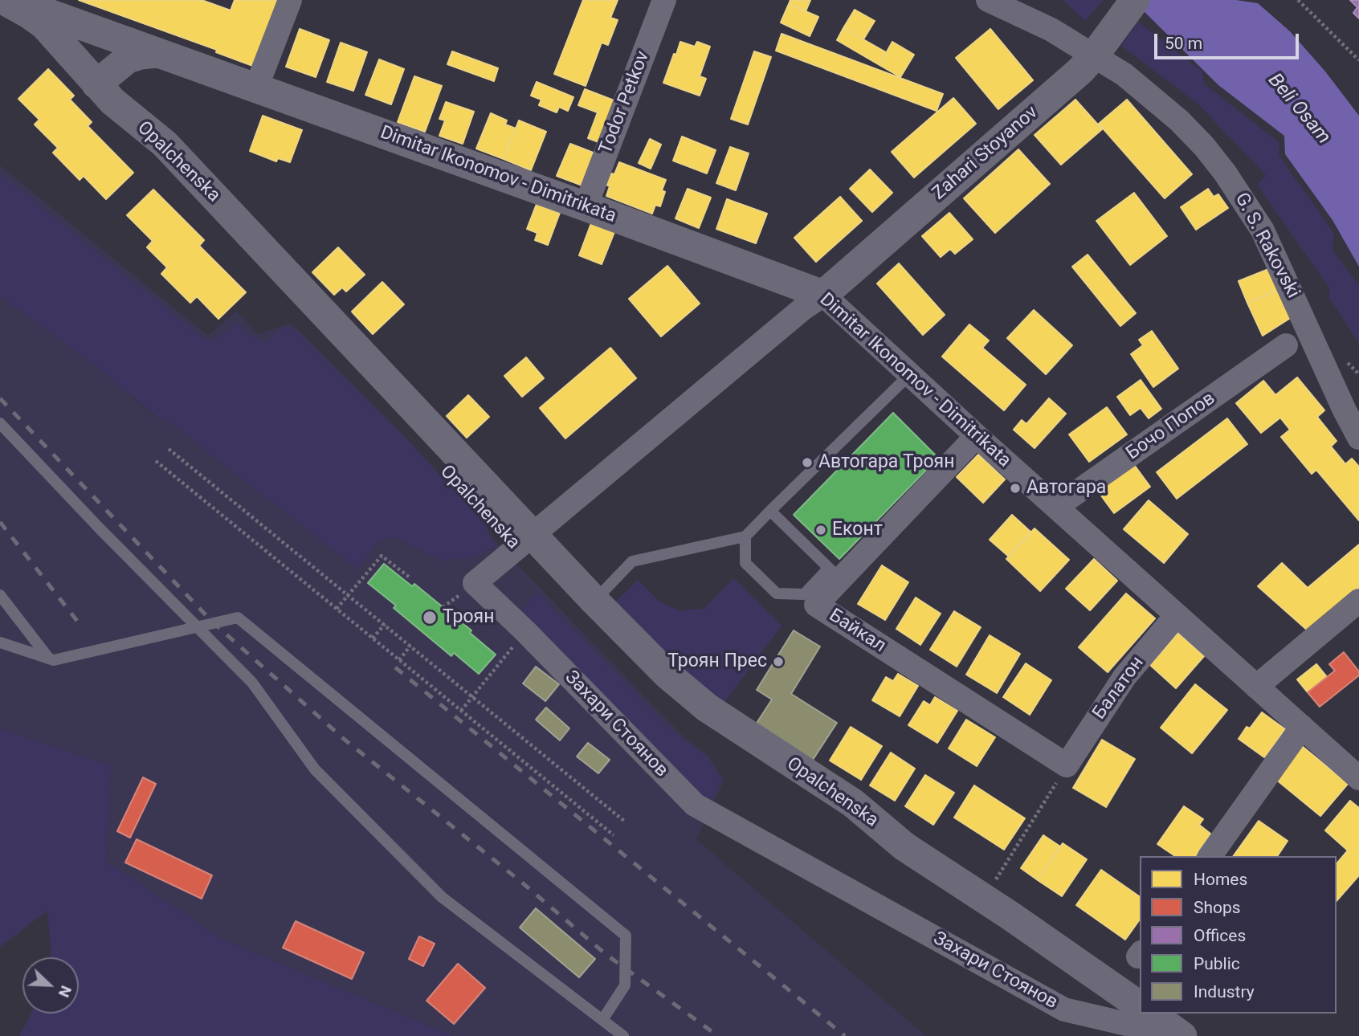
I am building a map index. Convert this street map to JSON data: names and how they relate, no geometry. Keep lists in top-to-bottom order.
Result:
{
  "streets": {
    "street": [
      "Todor Petkov",
      "Zahari Stoyanov",
      "Opalchenska",
      "Dimitar Ikonomov - Dimitrikata",
      "G. S. Rakovski",
      "Бочо Попов",
      "Байкал",
      "Балатон",
      "Захари Стоянов"
    ]
  },
  "crossings": [
    ["Todor Petkov", "Dimitar Ikonomov - Dimitrikata"],
    ["Zahari Stoyanov", "Dimitar Ikonomov - Dimitrikata"],
    ["Zahari Stoyanov", "G. S. Rakovski"],
    ["Zahari Stoyanov", "Захари Стоянов"],
    ["Opalchenska", "Dimitar Ikonomov - Dimitrikata"],
    ["Dimitar Ikonomov - Dimitrikata", "Бочо Попов"],
    ["Dimitar Ikonomov - Dimitrikata", "Байкал"],
    ["Dimitar Ikonomov - Dimitrikata", "Балатон"],
    ["Dimitar Ikonomov - Dimitrikata", "Захари Стоянов"],
    ["Байкал", "Балатон"]
  ],
  "water": ["Beli Osam"],
  "places": [
    "Автогара Троян",
    "Автогара",
    "Еконт",
    "Троян",
    "Троян Прес"
  ],
  "legend": [
    "Homes",
    "Shops",
    "Offices",
    "Public",
    "Industry"
  ],
  "scale_bar": "50 m",
  "north": "bottom right"
}
